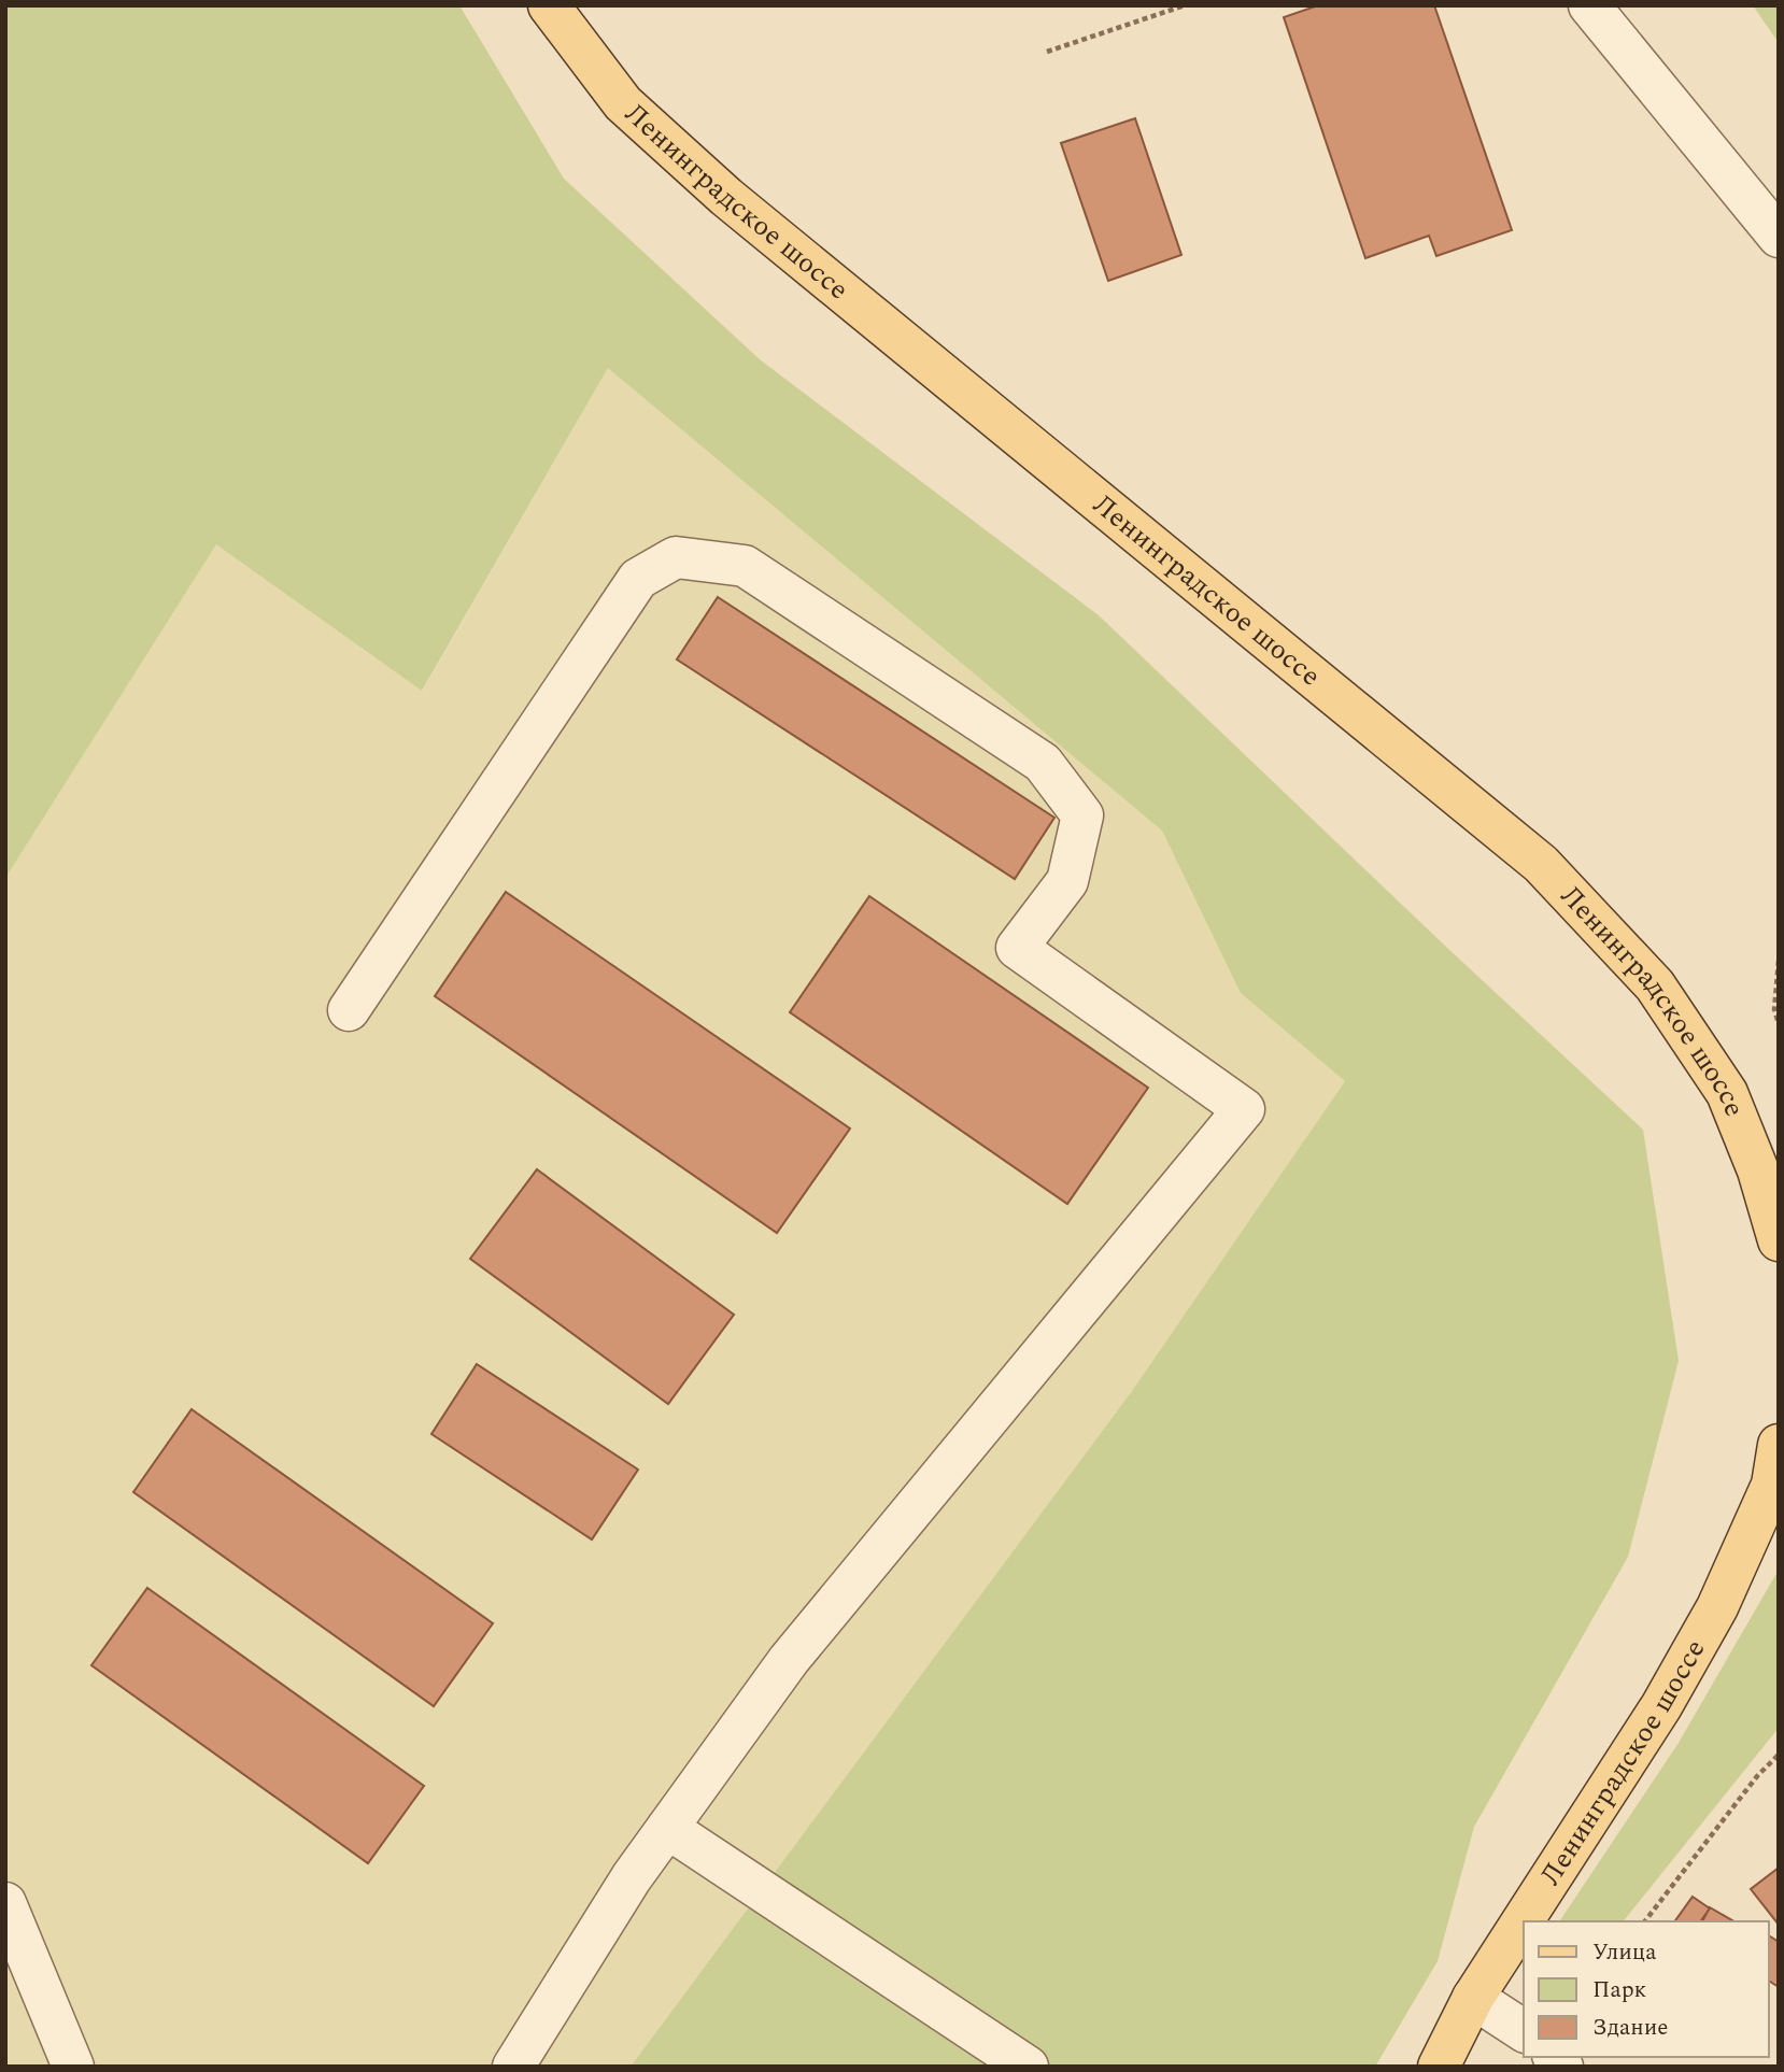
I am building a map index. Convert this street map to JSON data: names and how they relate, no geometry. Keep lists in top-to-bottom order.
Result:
{
  "streets": {
    "main road": ["Ленинградское шоссе"]
  },
  "legend": ["Улица", "Парк", "Здание"]
}
